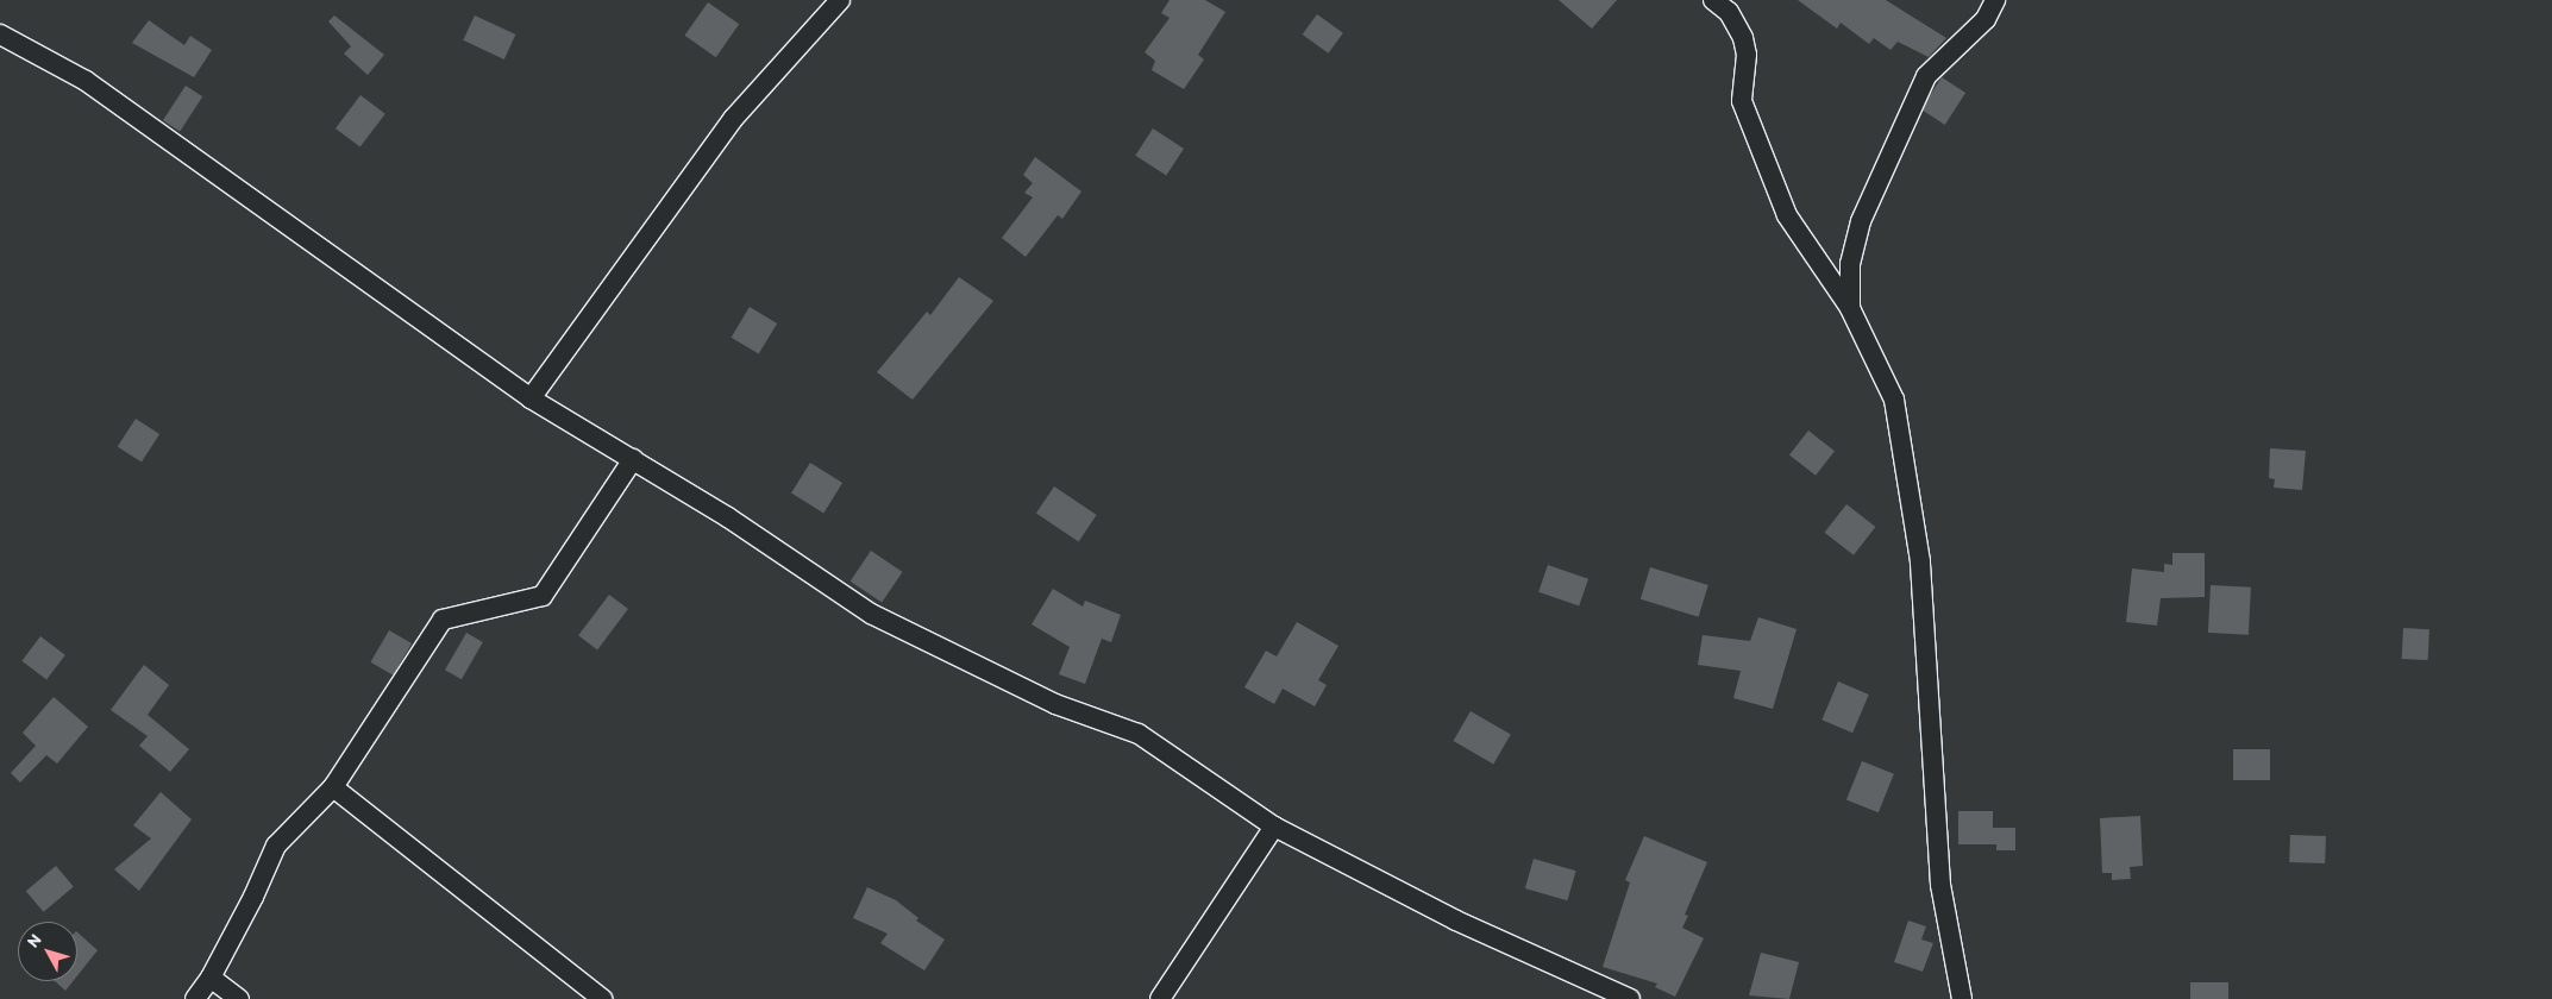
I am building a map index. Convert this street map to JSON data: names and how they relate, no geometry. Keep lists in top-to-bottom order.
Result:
{
  "north": "top left"
}
